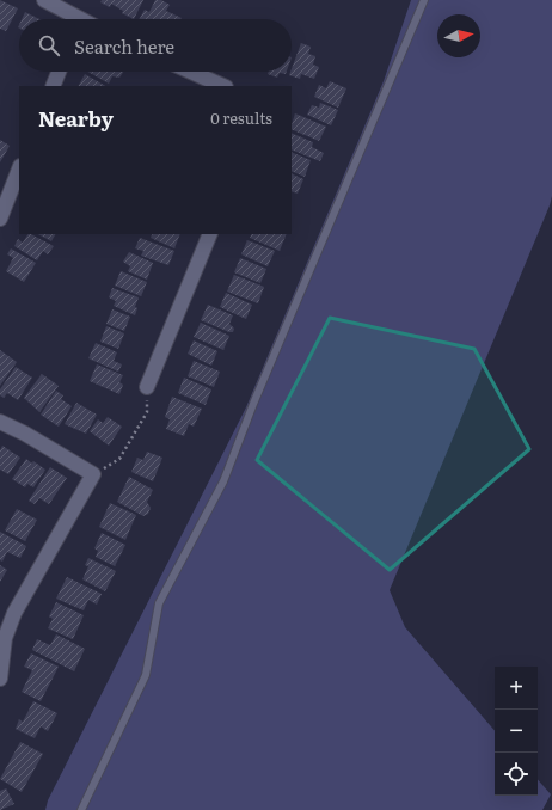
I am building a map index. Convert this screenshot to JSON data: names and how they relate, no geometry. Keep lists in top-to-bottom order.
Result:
{
  "north": "right",
  "page": {
    "search": "Search here",
    "heading": ["Nearby", "0 results"],
    "map_buttons": ["+", "−"]
  }
}
